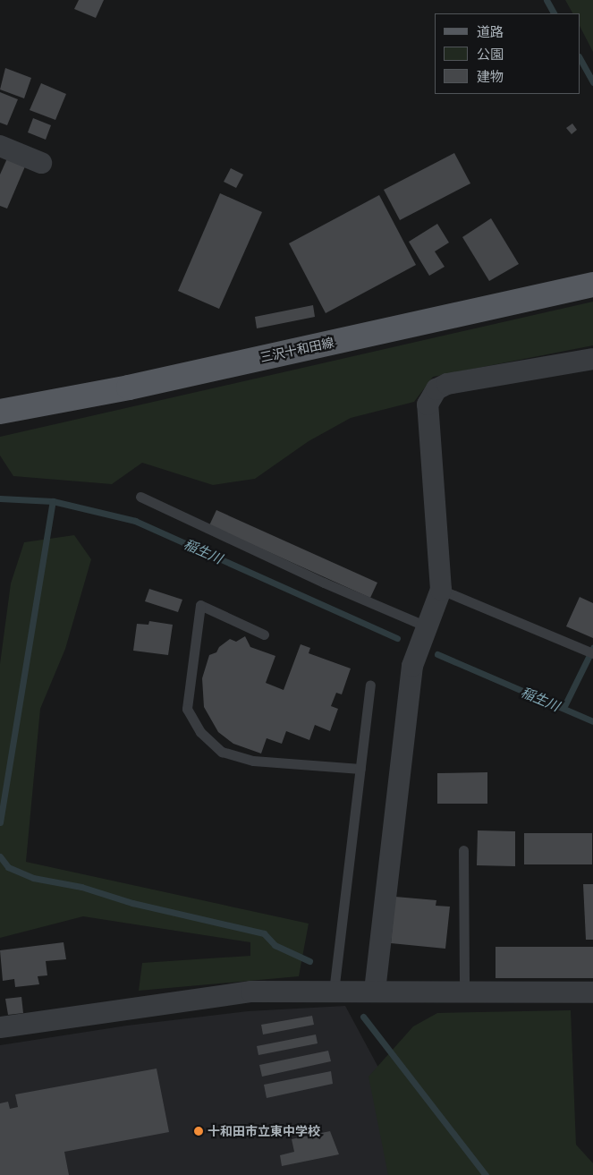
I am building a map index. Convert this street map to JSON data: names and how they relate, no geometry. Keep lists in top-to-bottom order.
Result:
{
  "streets": {
    "main road": ["三沢十和田線"]
  },
  "water": ["稲生川"],
  "places": ["十和田市立東中学校"],
  "legend": ["道路", "公園", "建物"]
}
